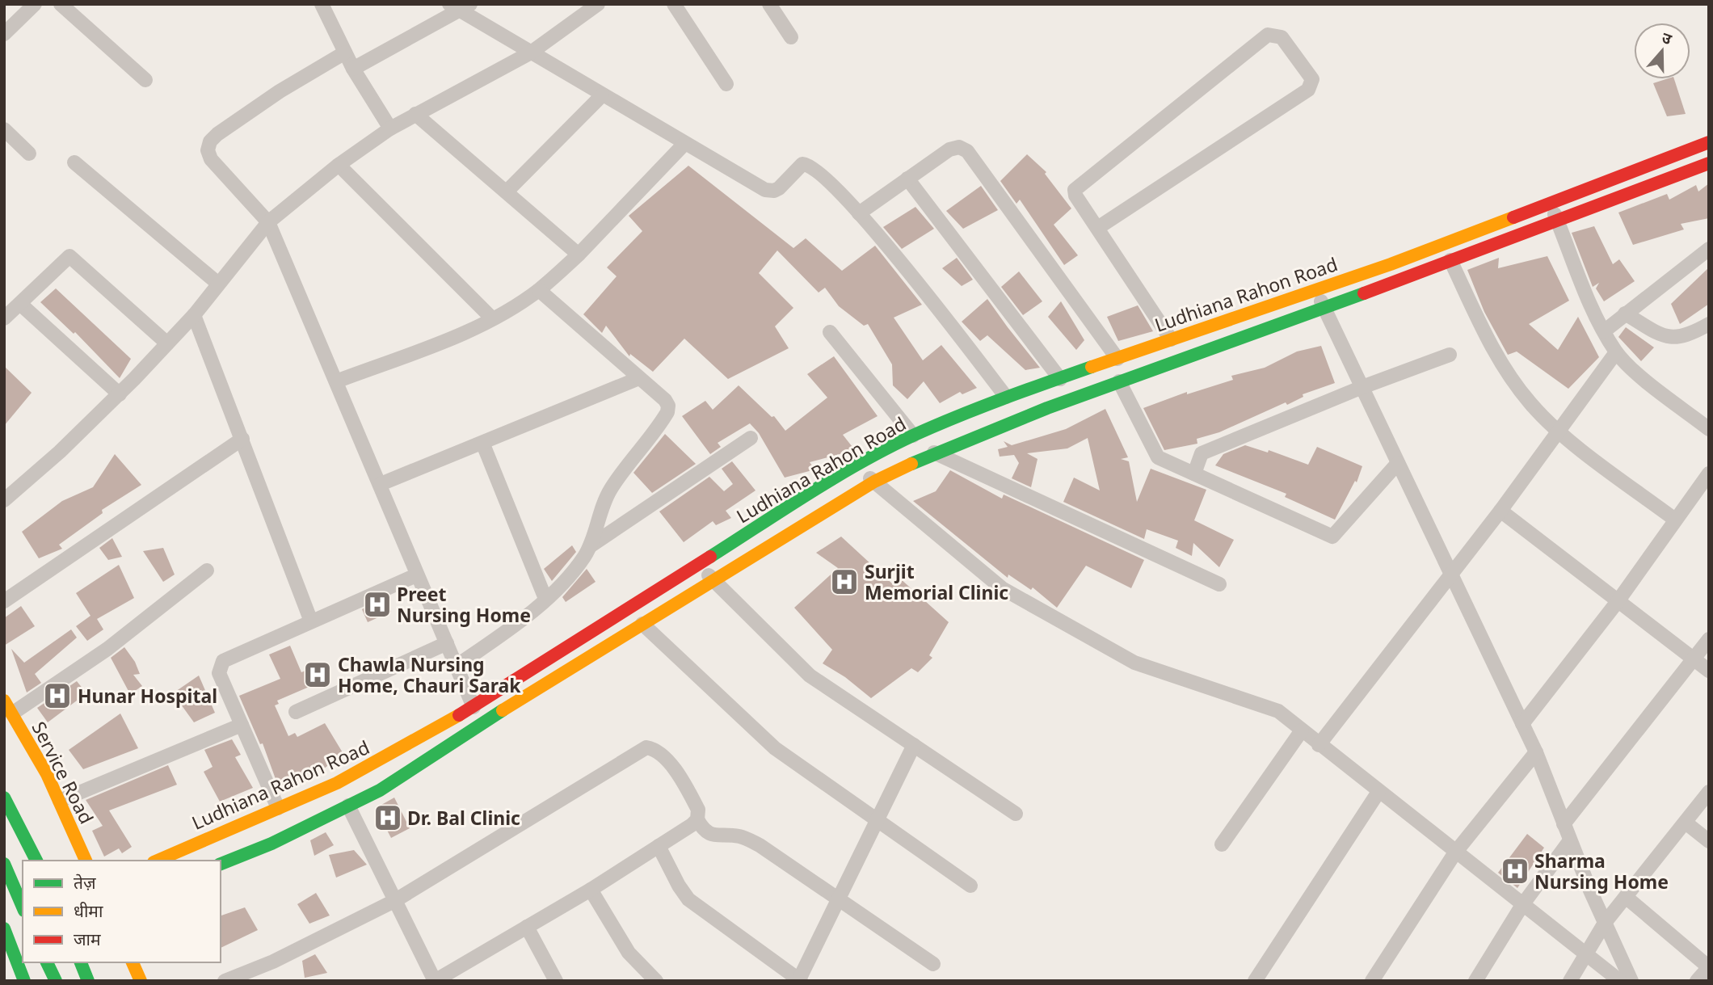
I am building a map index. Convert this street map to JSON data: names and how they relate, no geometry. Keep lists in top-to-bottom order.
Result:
{
  "streets": {
    "main road": ["Ludhiana Rahon Road", "Service Road"]
  },
  "places": {
    "hospital": [
      "Surjit Memorial Clinic",
      "Preet Nursing Home",
      "Chawla Nursing Home, Chauri Sarak",
      "Hunar Hospital",
      "Dr. Bal Clinic",
      "Sharma Nursing Home"
    ]
  },
  "legend": ["तेज़", "धीमा", "जाम"],
  "north": "top"
}
